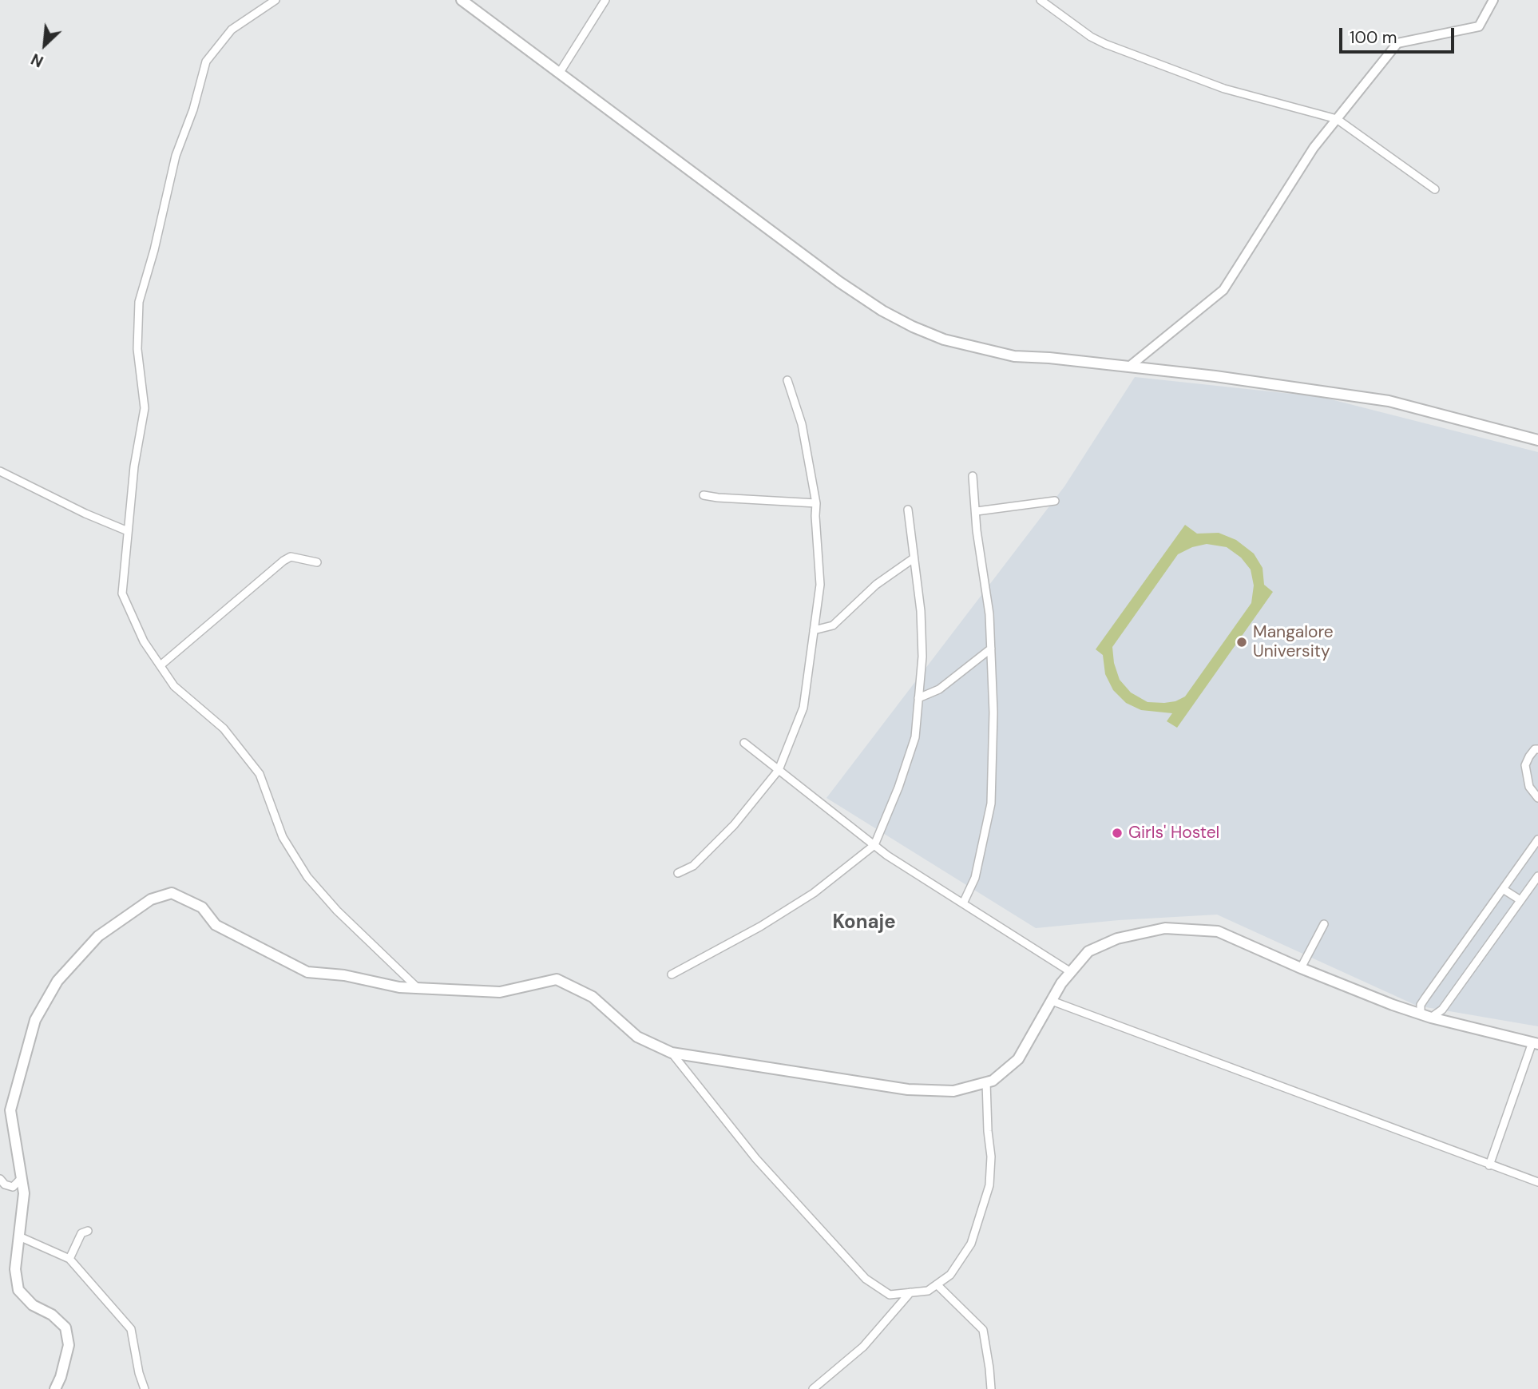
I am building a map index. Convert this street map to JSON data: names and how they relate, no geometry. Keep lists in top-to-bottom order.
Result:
{
  "districts": ["Konaje"],
  "places": ["Mangalore University", "Girls' Hostel"],
  "scale_bar": "100 m",
  "north": "bottom left"
}
